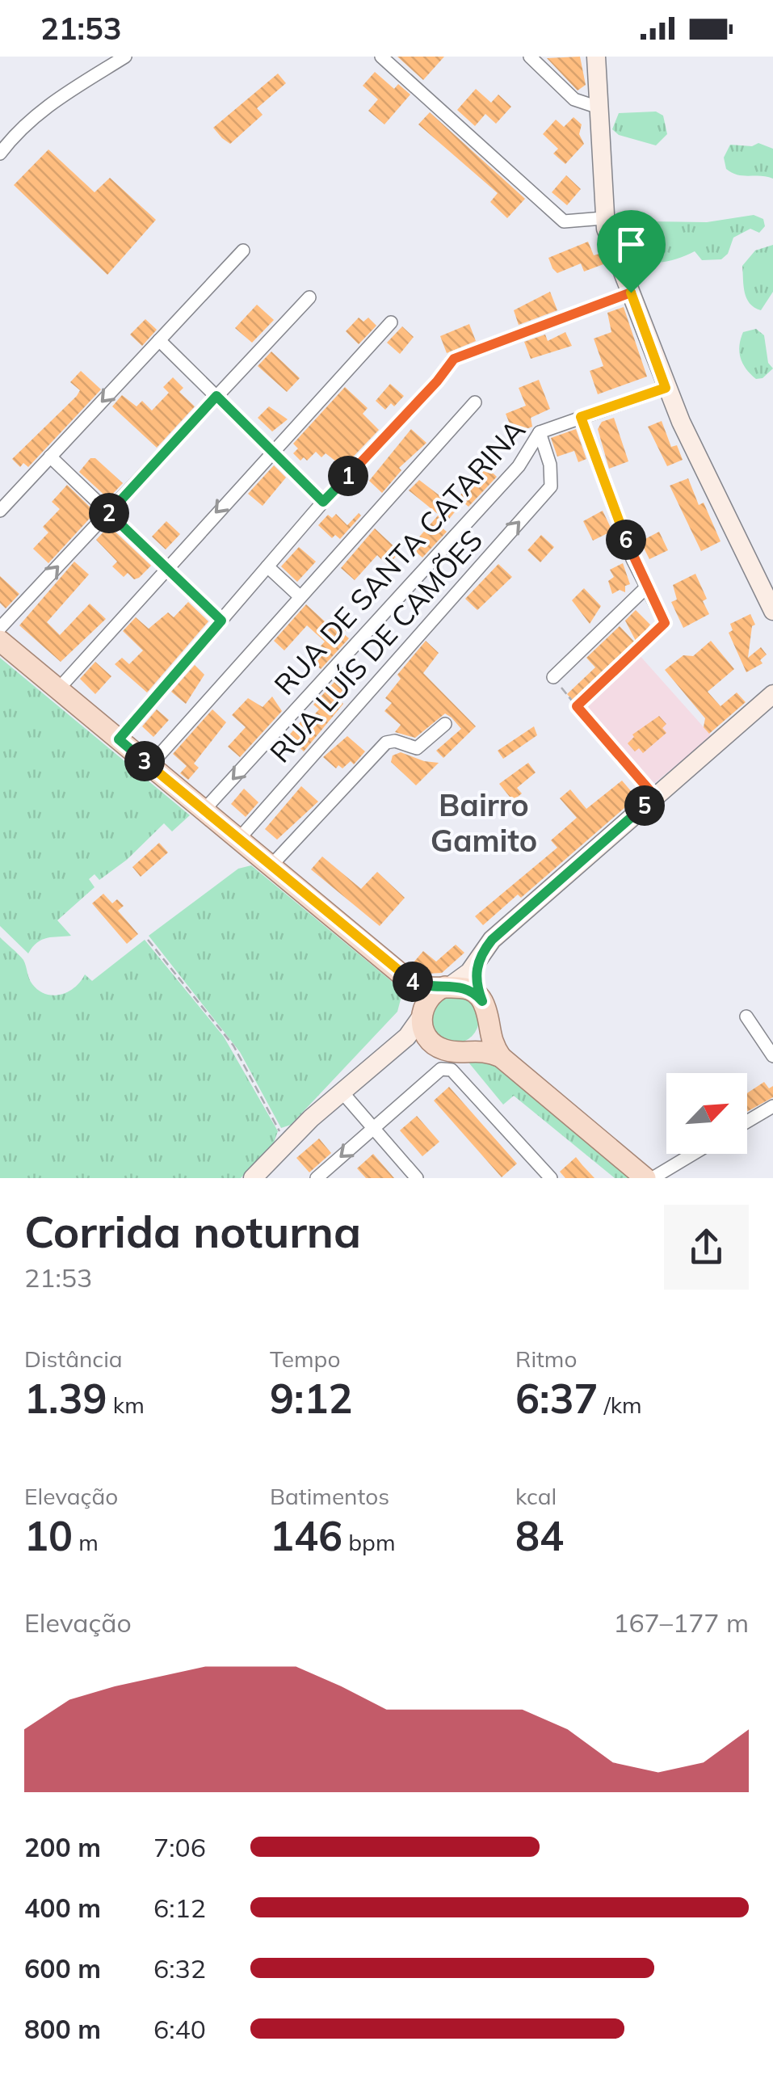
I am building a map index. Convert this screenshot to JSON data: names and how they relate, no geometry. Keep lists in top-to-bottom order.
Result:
{
  "streets": {
    "street": ["RUA DE SANTA CATARINA", "RUA LUÍS DE CAMÕES"]
  },
  "crossings": [
    ["RUA DE SANTA CATARINA", "RUA LUÍS DE CAMÕES"]
  ],
  "districts": ["Bairro Gamito"],
  "north": "top right",
  "page": {
    "status": "21:53",
    "pins": [
      "1",
      "2",
      "6",
      "3",
      "5",
      "4"
    ],
    "heading": ["Corrida noturna", "21:53"],
    "stats": [
      ["Distância", "1.39 km"],
      ["Tempo", "9:12"],
      ["Ritmo", "6:37 /km"],
      ["Elevação", "10 m"],
      ["Batimentos", "146 bpm"],
      ["kcal", "84"]
    ],
    "chart": ["Elevação", "167–177 m"],
    "list": [
      {
        "name": "200 m",
        "note": "7:06"
      },
      {
        "name": "400 m",
        "note": "6:12"
      },
      {
        "name": "600 m",
        "note": "6:32"
      },
      {
        "name": "800 m",
        "note": "6:40"
      }
    ]
  }
}
